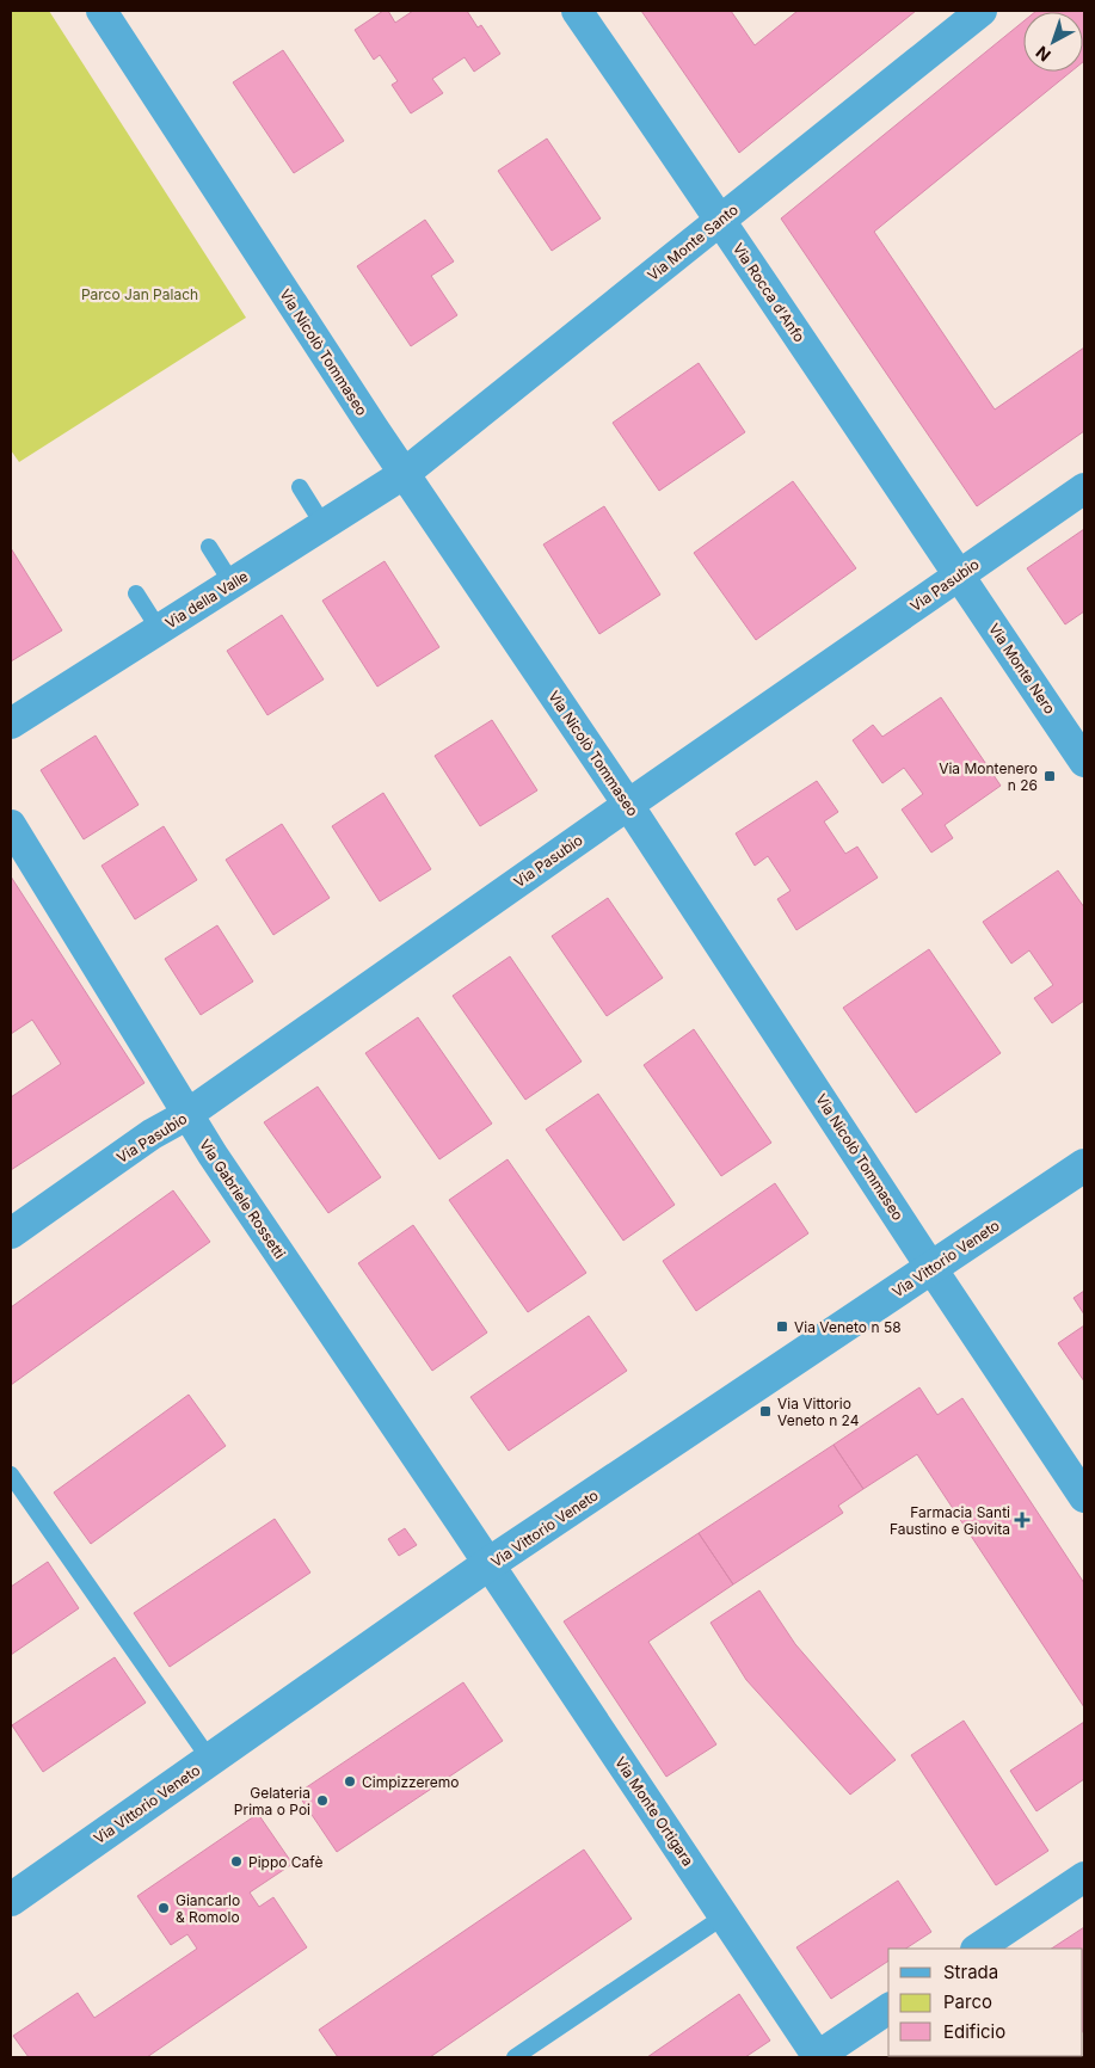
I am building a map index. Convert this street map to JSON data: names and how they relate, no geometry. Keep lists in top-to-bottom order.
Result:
{
  "streets": {
    "street": [
      "Via Monte Santo",
      "Via Rocca d'Anfo",
      "Via Nicolò Tommaseo",
      "Via Pasubio",
      "Via della Valle",
      "Via Monte Nero",
      "Via Gabriele Rossetti",
      "Via Vittorio Veneto",
      "Via Monte Ortigara"
    ]
  },
  "crossings": [
    ["Via Monte Santo", "Via Rocca d'Anfo"],
    ["Via Monte Santo", "Via Nicolò Tommaseo"],
    ["Via Monte Santo", "Via della Valle"],
    ["Via Rocca d'Anfo", "Via Pasubio"],
    ["Via Rocca d'Anfo", "Via Monte Nero"],
    ["Via Nicolò Tommaseo", "Via Pasubio"],
    ["Via Nicolò Tommaseo", "Via della Valle"],
    ["Via Nicolò Tommaseo", "Via Vittorio Veneto"],
    ["Via Pasubio", "Via Monte Nero"],
    ["Via Pasubio", "Via Gabriele Rossetti"],
    ["Via Gabriele Rossetti", "Via Vittorio Veneto"],
    ["Via Gabriele Rossetti", "Via Monte Ortigara"],
    ["Via Vittorio Veneto", "Via Monte Ortigara"]
  ],
  "parks": ["Parco Jan Palach"],
  "places": {
    "transit": ["Via Montenero n 26", "Via Veneto n 58", "Via Vittorio Veneto n 24"],
    "health": ["Farmacia Santi Faustino e Giovita"],
    "other": [
      "Cimpizzeremo",
      "Gelateria Prima o Poi",
      "Pippo Cafè",
      "Giancarlo & Romolo"
    ]
  },
  "legend": ["Strada", "Parco", "Edificio"],
  "north": "bottom left"
}
